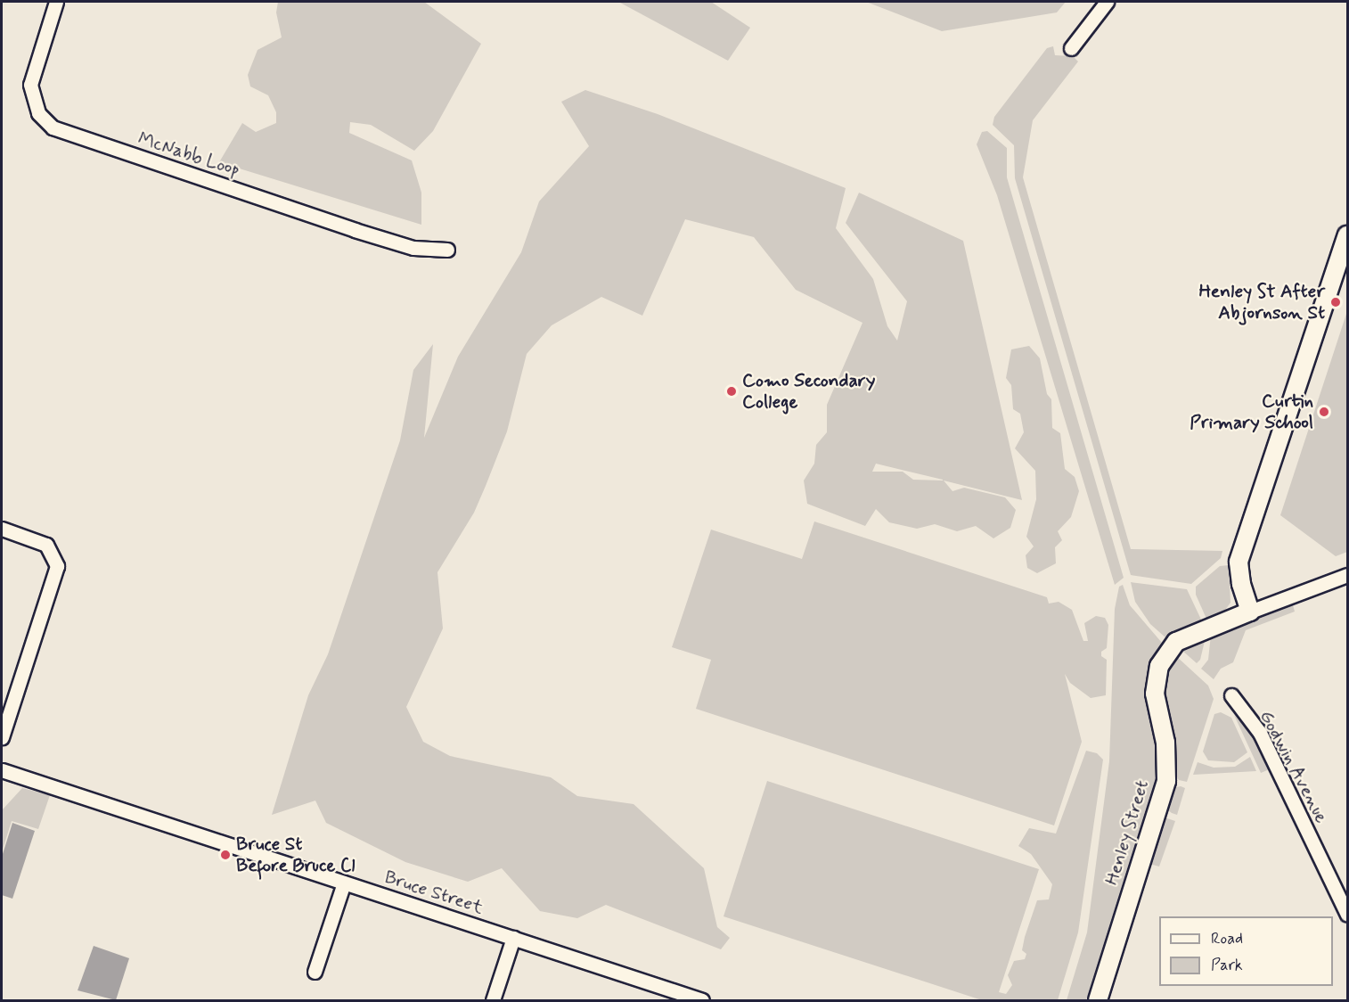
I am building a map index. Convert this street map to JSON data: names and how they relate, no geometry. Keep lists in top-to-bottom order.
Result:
{
  "streets": {
    "street": [
      "McNabb Loop",
      "Godwin Avenue",
      "Henley Street",
      "Bruce Street"
    ]
  },
  "places": [
    "Henley St After Abjornson St",
    "Como Secondary College",
    "Curtin Primary School",
    "Bruce St Before Bruce Cl"
  ],
  "legend": ["Road", "Park"]
}
